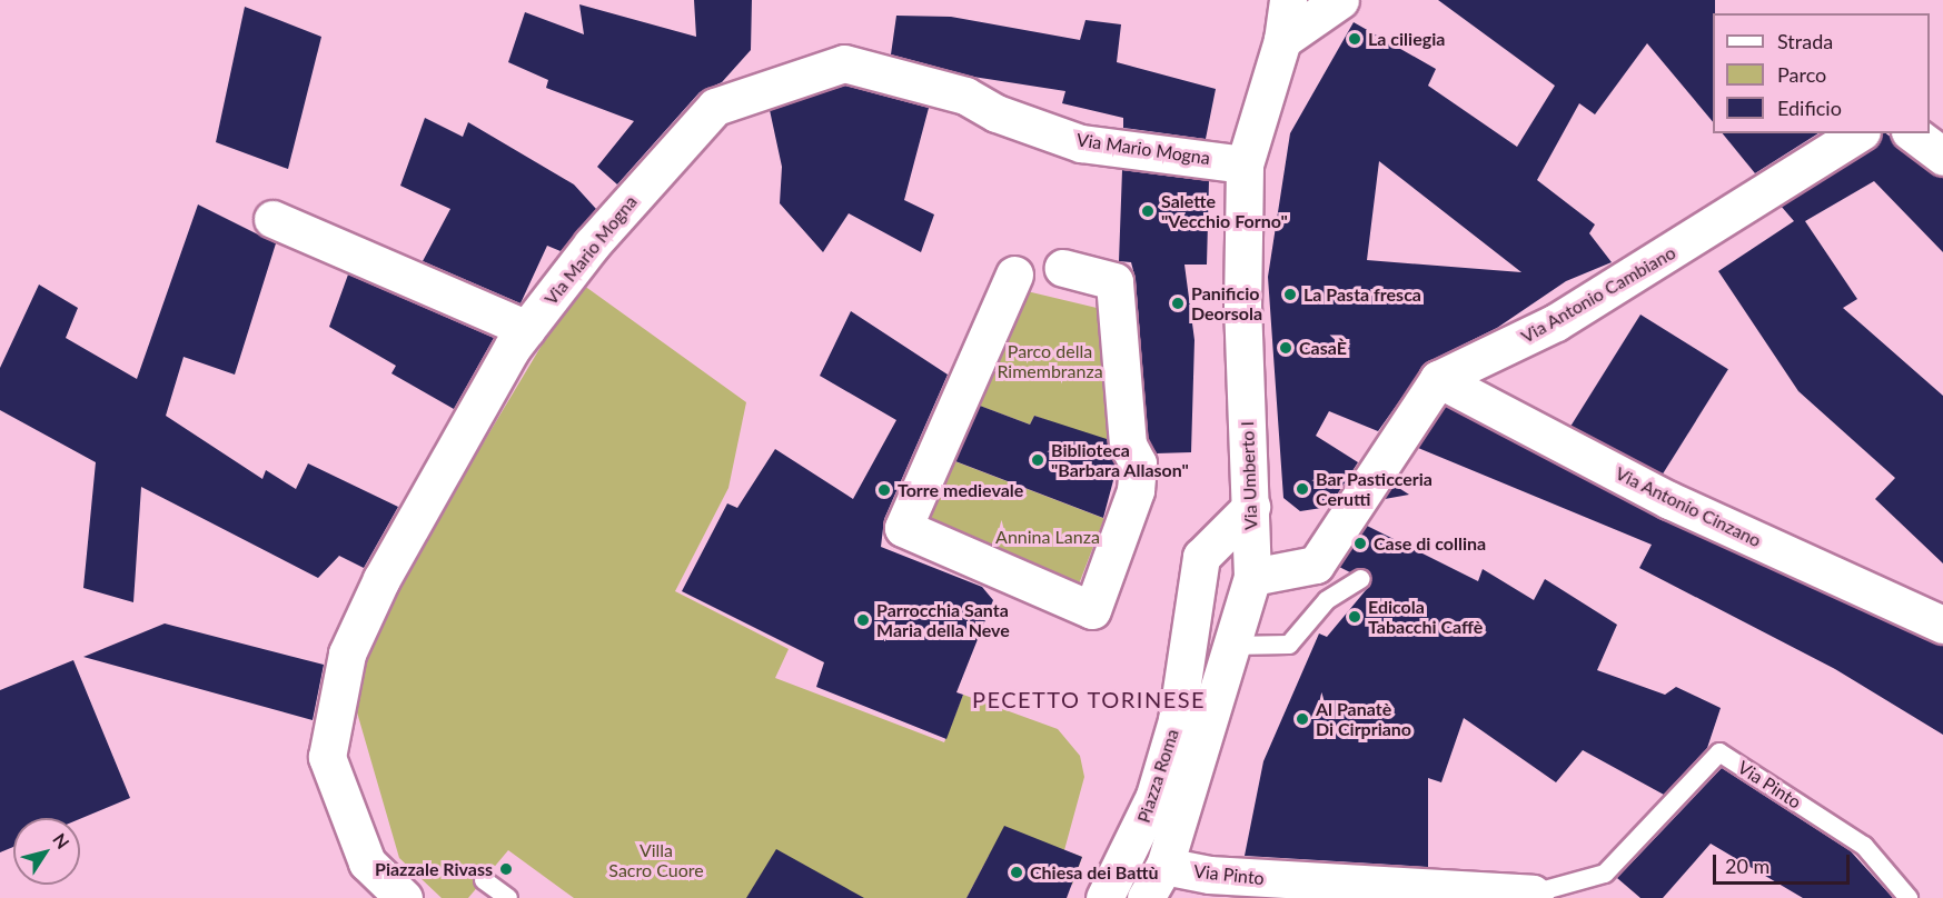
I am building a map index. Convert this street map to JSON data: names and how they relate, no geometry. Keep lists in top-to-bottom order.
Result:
{
  "streets": {
    "street": [
      "Via Mario Mogna",
      "Via Antonio Cambiano",
      "Via Umberto I",
      "Via Antonio Cinzano",
      "Piazza Roma",
      "Via Pinto"
    ]
  },
  "crossings": [
    ["Via Mario Mogna", "Via Umberto I"],
    ["Via Antonio Cambiano", "Via Antonio Cinzano"],
    ["Via Umberto I", "Piazza Roma"],
    ["Via Umberto I", "Via Pinto"]
  ],
  "districts": ["PECETTO TORINESE"],
  "parks": ["Parco della Rimembranza", "Annina Lanza", "Villa Sacro Cuore"],
  "places": [
    "La ciliegia",
    "Salette \"Vecchio Forno\"",
    "La Pasta fresca",
    "Panificio Deorsola",
    "CasaÈ",
    "Biblioteca \"Barbara Allason\"",
    "Bar Pasticceria Cerutti",
    "Torre medievale",
    "Case di collina",
    "Edicola Tabacchi Caffè",
    "Parrocchia Santa Maria della Neve",
    "Al Panatè Di Cirpriano",
    "Piazzale Rivass",
    "Chiesa dei Battù"
  ],
  "legend": ["Strada", "Parco", "Edificio"],
  "scale_bar": "20 m",
  "north": "top right"
}
